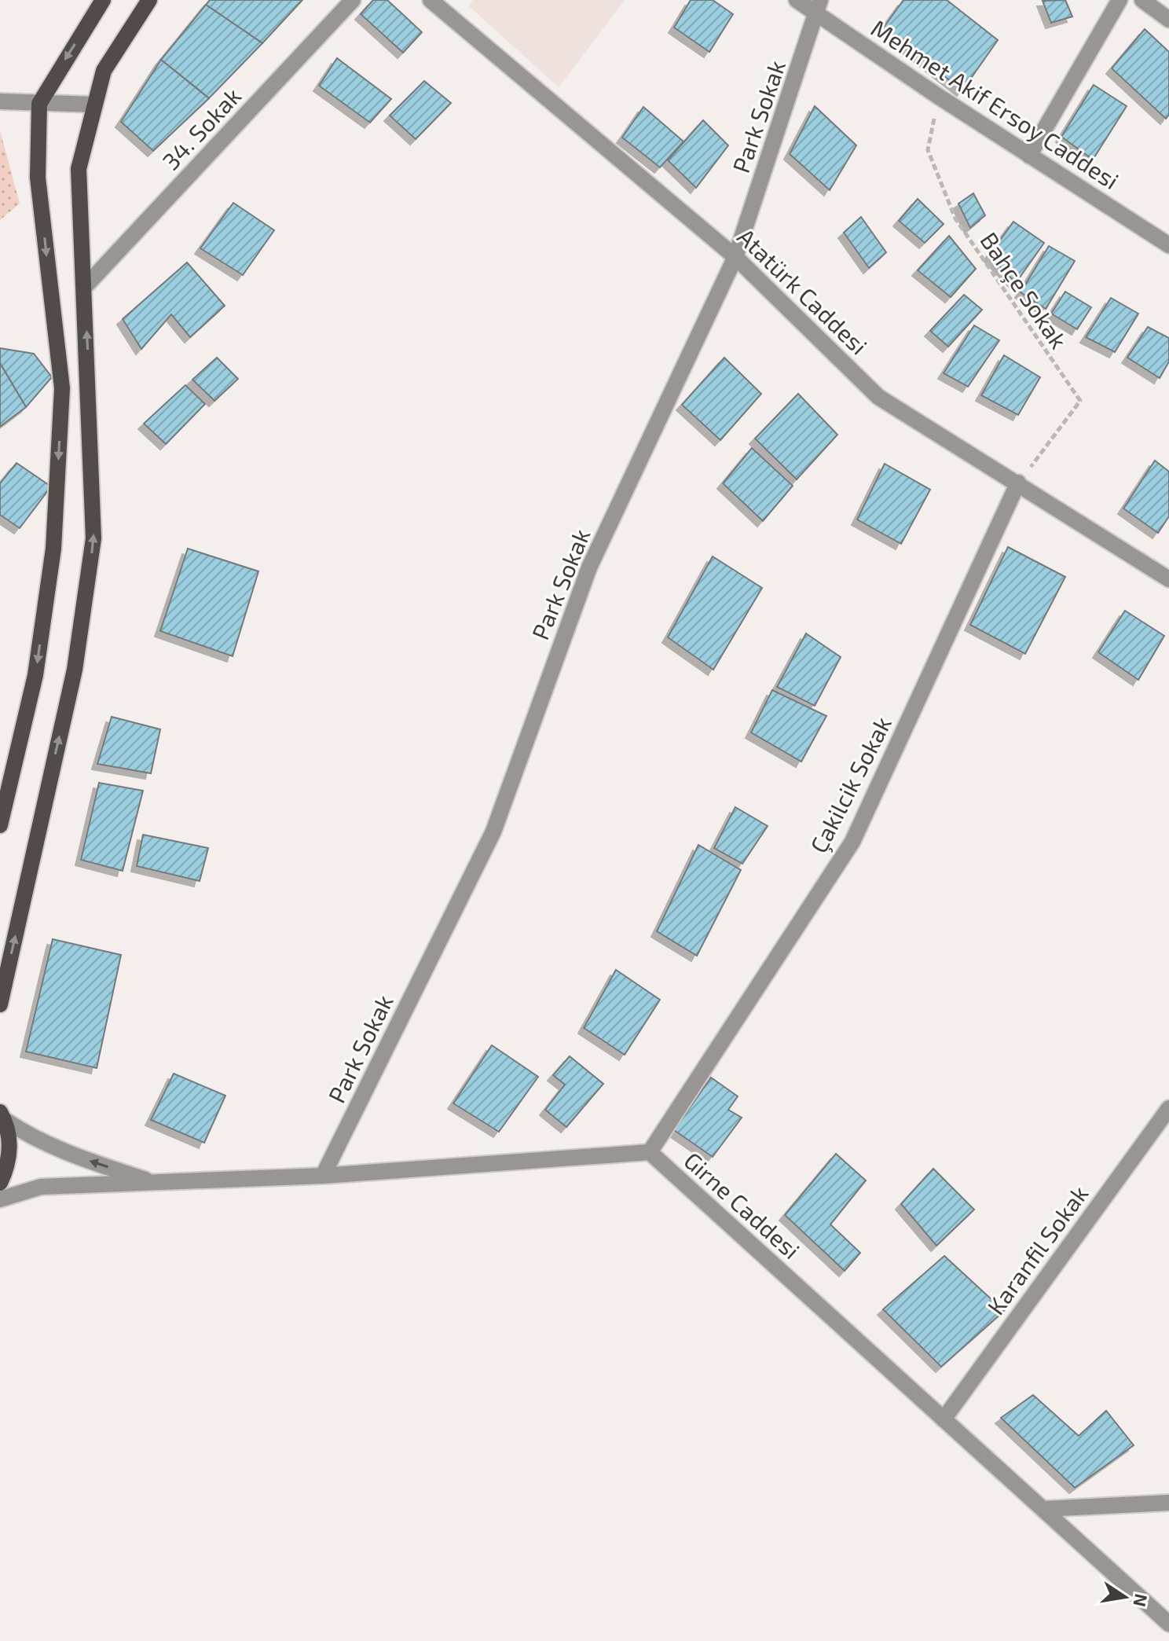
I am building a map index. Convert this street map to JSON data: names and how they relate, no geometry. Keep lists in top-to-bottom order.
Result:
{
  "streets": {
    "street": [
      "Mehmet Akif Ersoy Caddesi",
      "Park Sokak",
      "34. Sokak",
      "Atatürk Caddesi",
      "Çakilcik Sokak",
      "Girne Caddesi",
      "Karanfil Sokak"
    ],
    "path": ["Bahçe Sokak"]
  },
  "crossings": [
    ["Mehmet Akif Ersoy Caddesi", "Park Sokak"],
    ["Mehmet Akif Ersoy Caddesi", "Bahçe Sokak"],
    ["Park Sokak", "Atatürk Caddesi"],
    ["Park Sokak", "Girne Caddesi"],
    ["Bahçe Sokak", "Atatürk Caddesi"],
    ["Bahçe Sokak", "Çakilcik Sokak"],
    ["Atatürk Caddesi", "Çakilcik Sokak"],
    ["Çakilcik Sokak", "Girne Caddesi"],
    ["Girne Caddesi", "Karanfil Sokak"]
  ],
  "north": "right"
}
